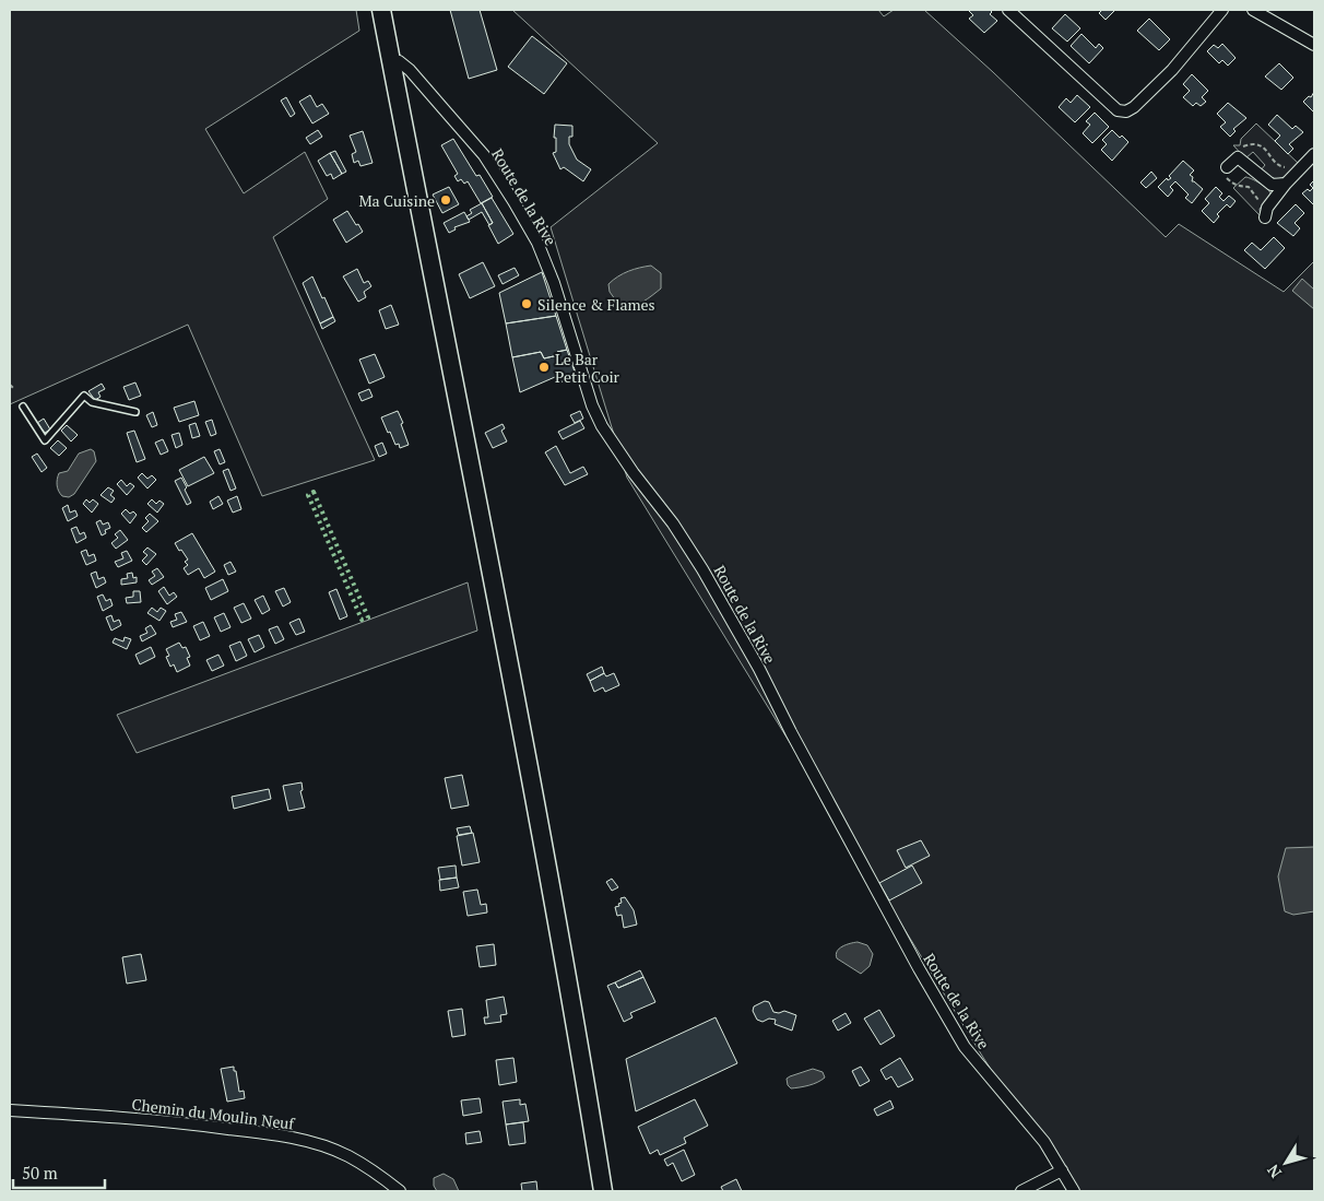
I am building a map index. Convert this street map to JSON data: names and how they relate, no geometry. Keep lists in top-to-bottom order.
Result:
{
  "streets": {
    "street": ["Route de la Rive", "Chemin du Moulin Neuf"]
  },
  "places": ["Ma Cuisine", "Silence & Flames", "Le Bar Petit Coir"],
  "scale_bar": "50 m",
  "north": "bottom left"
}
